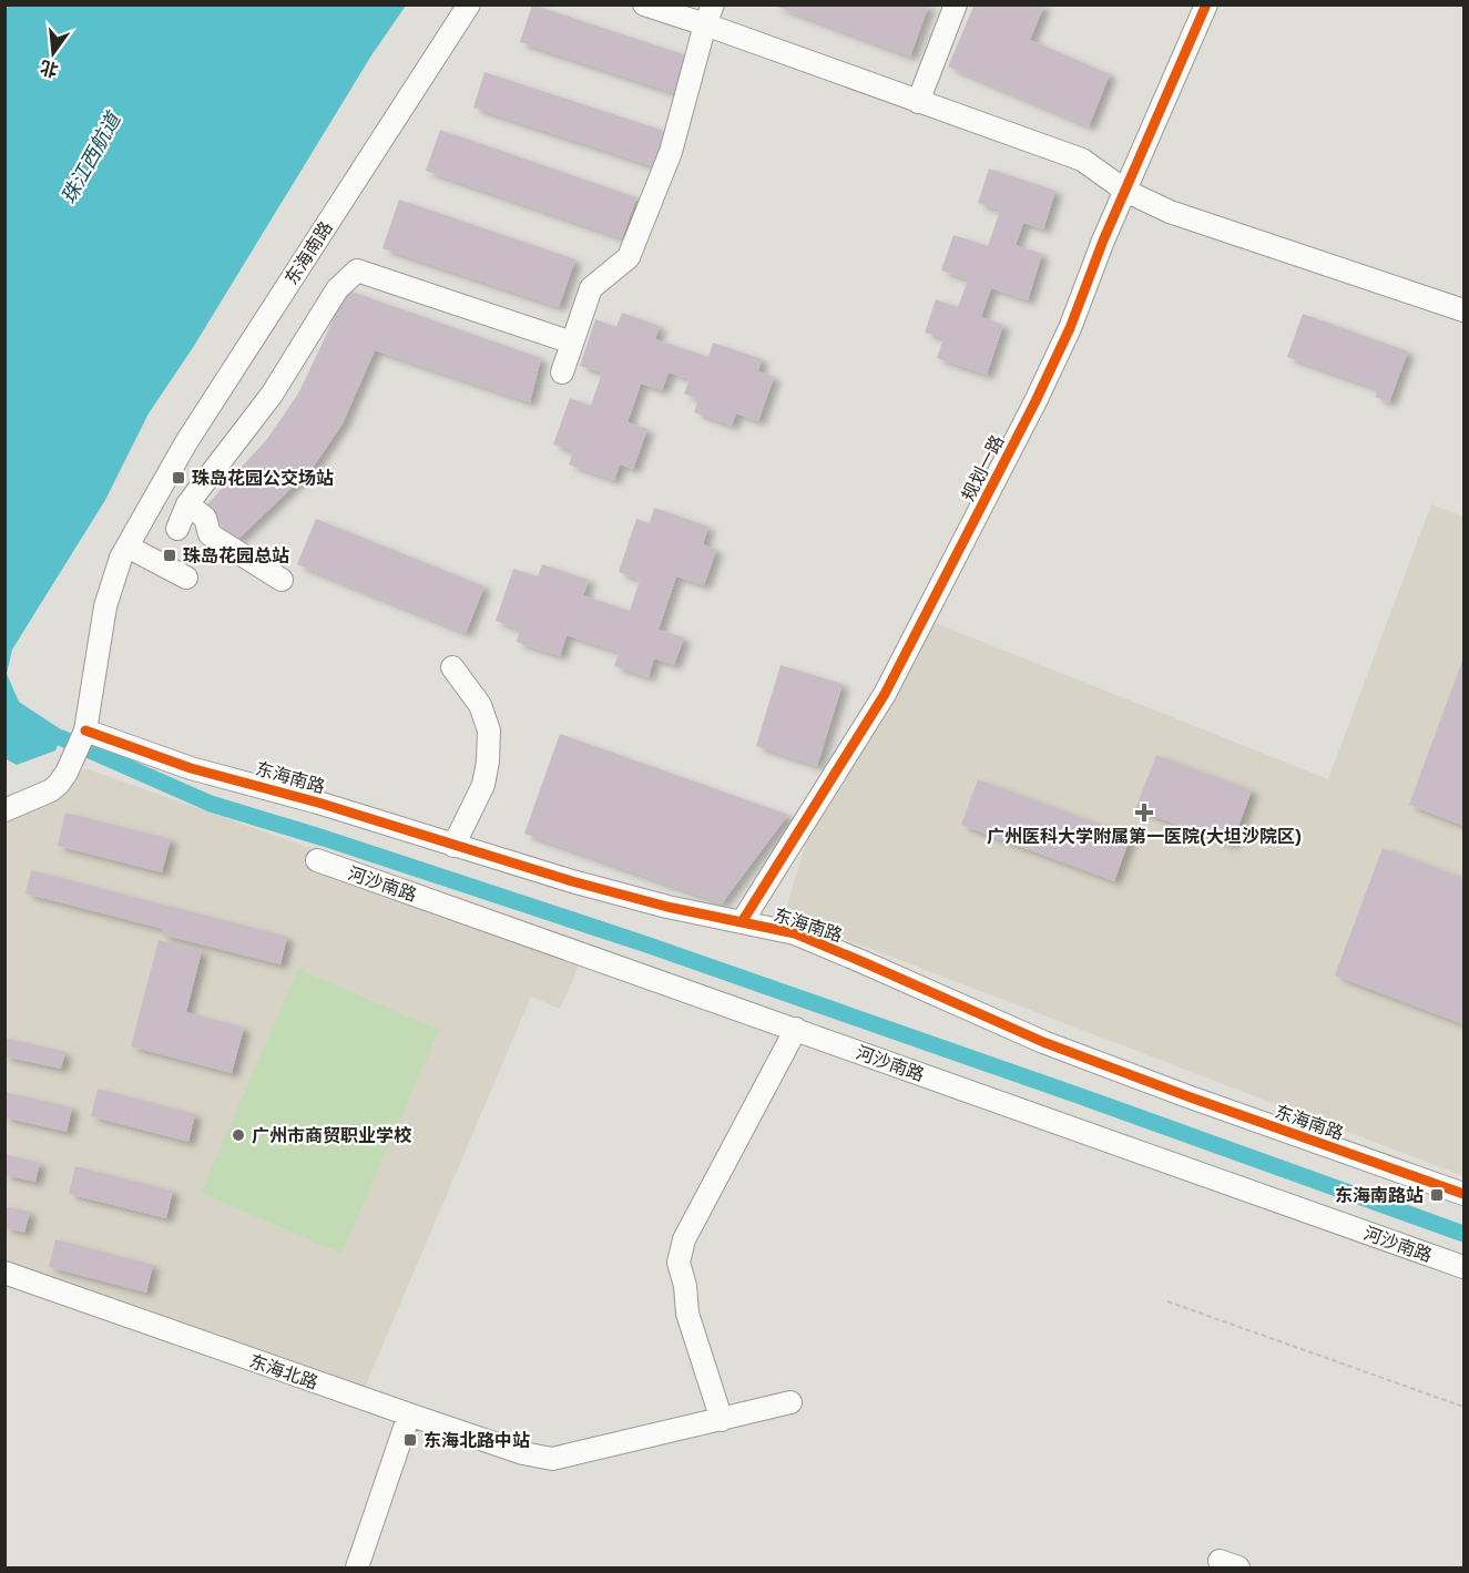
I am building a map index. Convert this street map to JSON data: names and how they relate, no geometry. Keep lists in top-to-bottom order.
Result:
{
  "streets": {
    "street": [
      "东海南路",
      "规划一路",
      "河沙南路",
      "东海北路"
    ]
  },
  "crossings": [
    ["东海南路", "规划一路"]
  ],
  "water": ["珠江西航道"],
  "places": {
    "transit": [
      "珠岛花园公交场站",
      "珠岛花园总站",
      "东海南路站",
      "东海北路中站"
    ],
    "health": ["广州医科大学附属第一医院(大坦沙院区)"],
    "other": ["广州市商贸职业学校"]
  },
  "north": "bottom"
}
